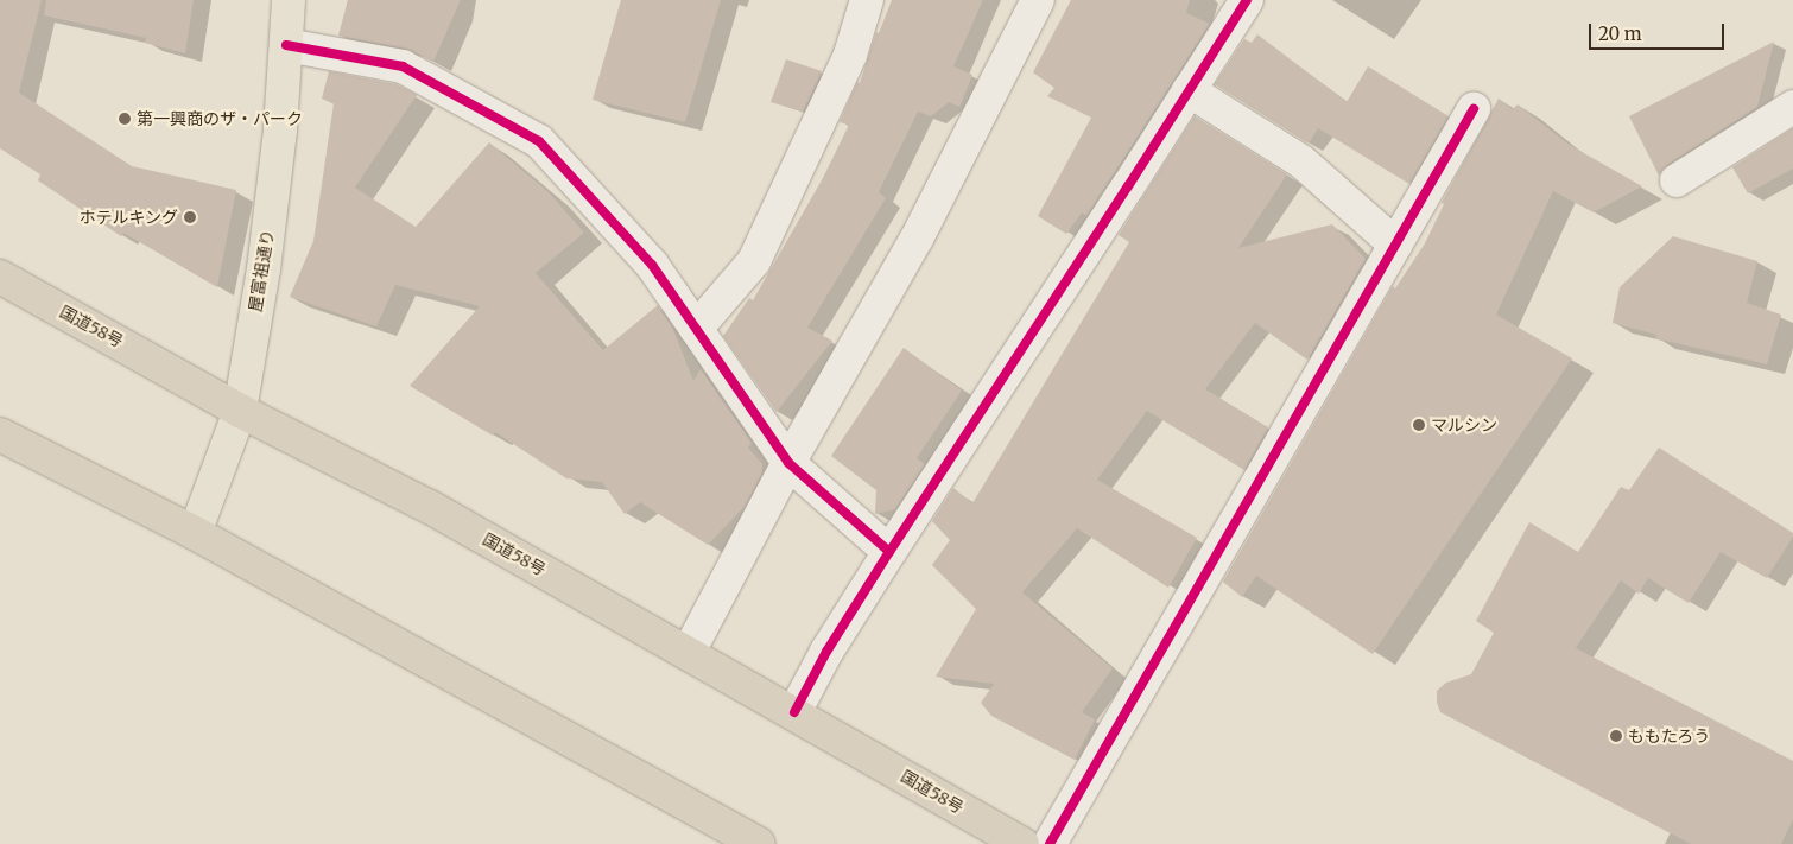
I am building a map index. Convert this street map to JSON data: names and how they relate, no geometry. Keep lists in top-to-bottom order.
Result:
{
  "streets": {
    "highway": ["国道58号"],
    "main road": ["屋富祖通り"]
  },
  "crossings": [
    ["屋富祖通り", "国道58号"]
  ],
  "places": [
    "第一興商のザ・パーク",
    "ホテルキング",
    "マルシン",
    "ももたろう"
  ],
  "scale_bar": "20 m"
}
